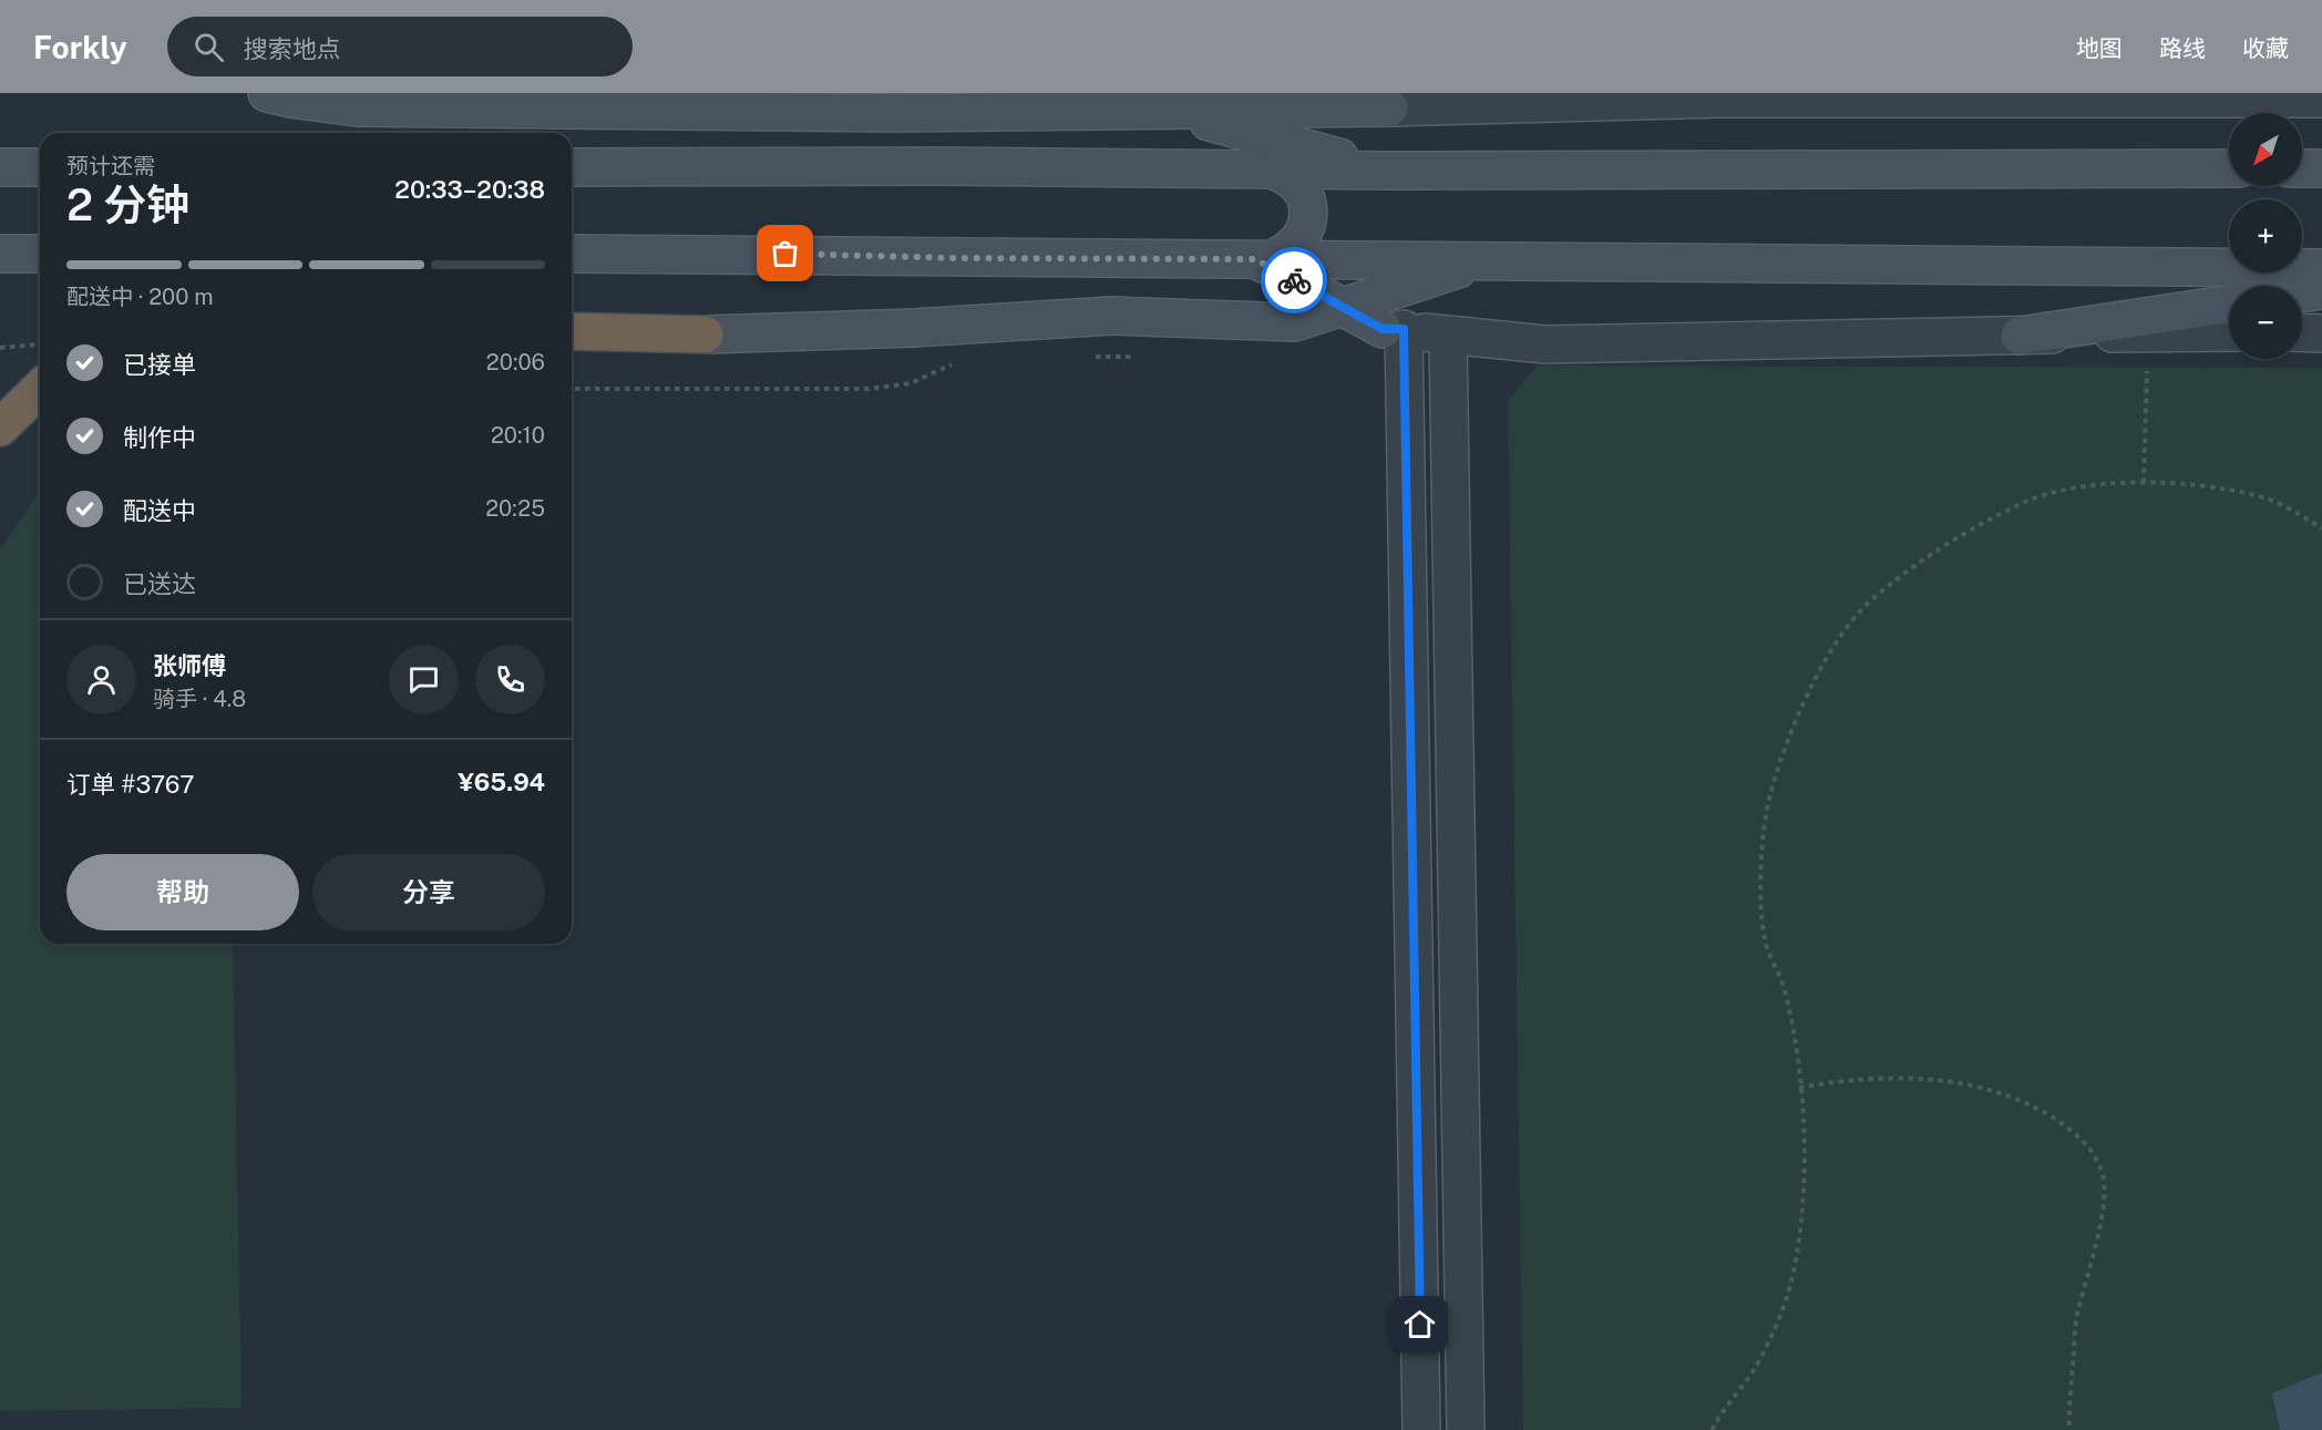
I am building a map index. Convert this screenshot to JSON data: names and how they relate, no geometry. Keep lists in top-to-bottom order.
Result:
{
  "north": "bottom left",
  "page": {
    "header": "Forkly",
    "search": "搜索地点",
    "nav": ["地图", "路线", "收藏"],
    "map_buttons": ["+", "−"],
    "heading": ["2 分钟", "预计还需", "20:33–20:38"],
    "panel": [
      "张师傅",
      "骑手 · 4.8",
      "订单 #3767",
      "¥65.94"
    ],
    "bar": "配送中 · 200 m",
    "list": [
      ["已接单", "20:06"],
      ["制作中", "20:10"],
      ["配送中", "20:25"],
      "已送达"
    ],
    "buttons": ["帮助", "分享"]
  }
}
